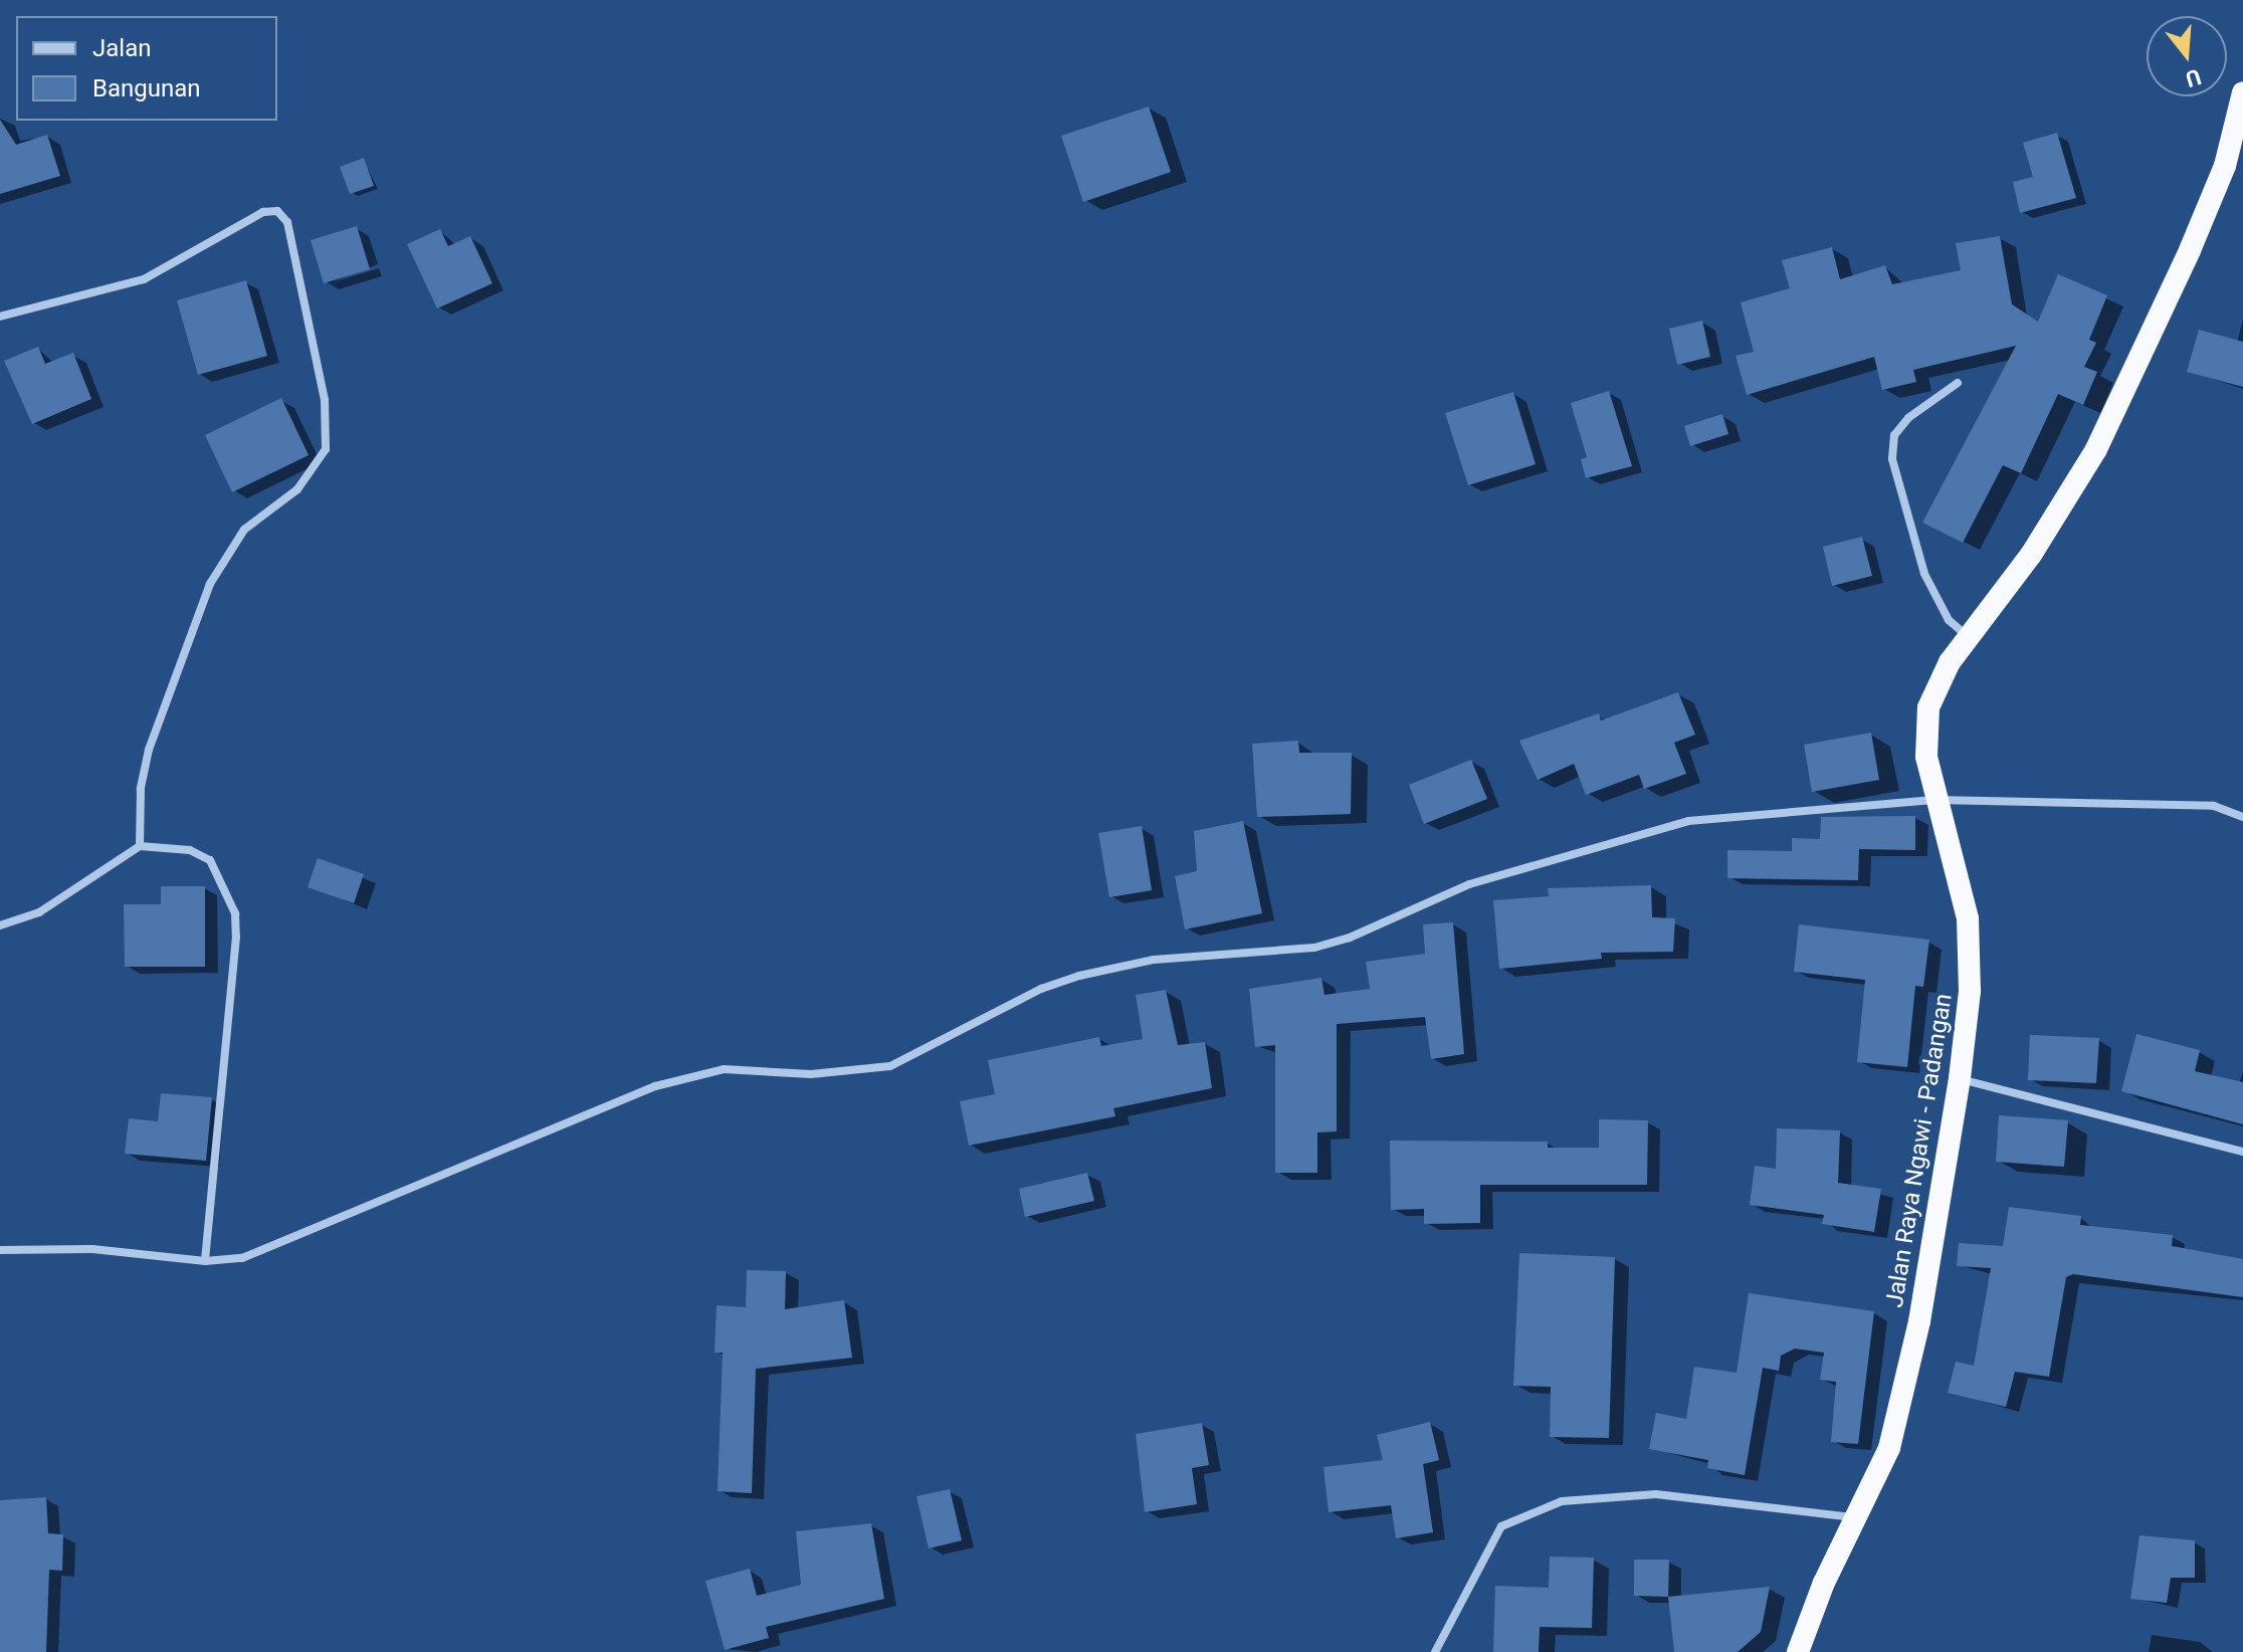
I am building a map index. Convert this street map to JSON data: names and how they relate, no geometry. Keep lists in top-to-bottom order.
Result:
{
  "streets": {
    "highway": ["Jalan Raya Ngawi - Padangan"]
  },
  "legend": ["Jalan", "Bangunan"],
  "north": "bottom"
}
